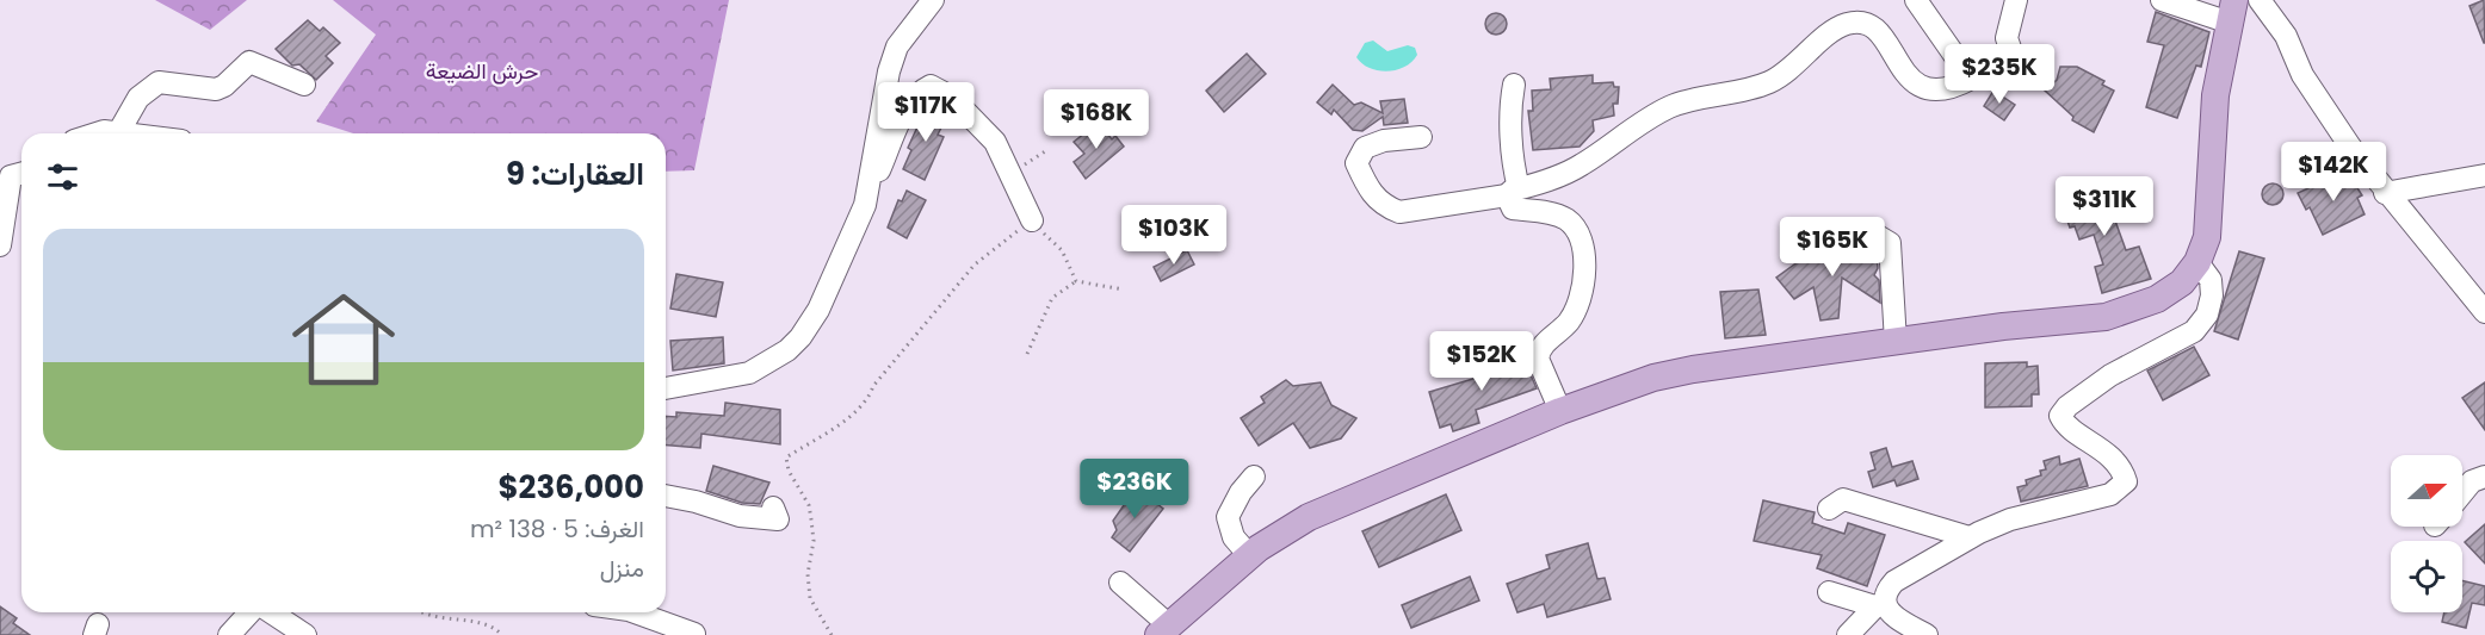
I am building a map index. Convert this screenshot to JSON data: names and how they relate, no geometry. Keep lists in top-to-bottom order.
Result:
{
  "parks": ["حرش الضيعة"],
  "north": "right",
  "page": {
    "price": [
      "$235K",
      "$117K",
      "$168K",
      "$142K",
      "$311K",
      "$103K",
      "$165K",
      "$152K",
      "$236K"
    ],
    "heading": "العقارات: 9",
    "list": [
      {
        "name": "$236,000",
        "note": "الغرف: 5 · 138 m² · منزل"
      }
    ]
  }
}
